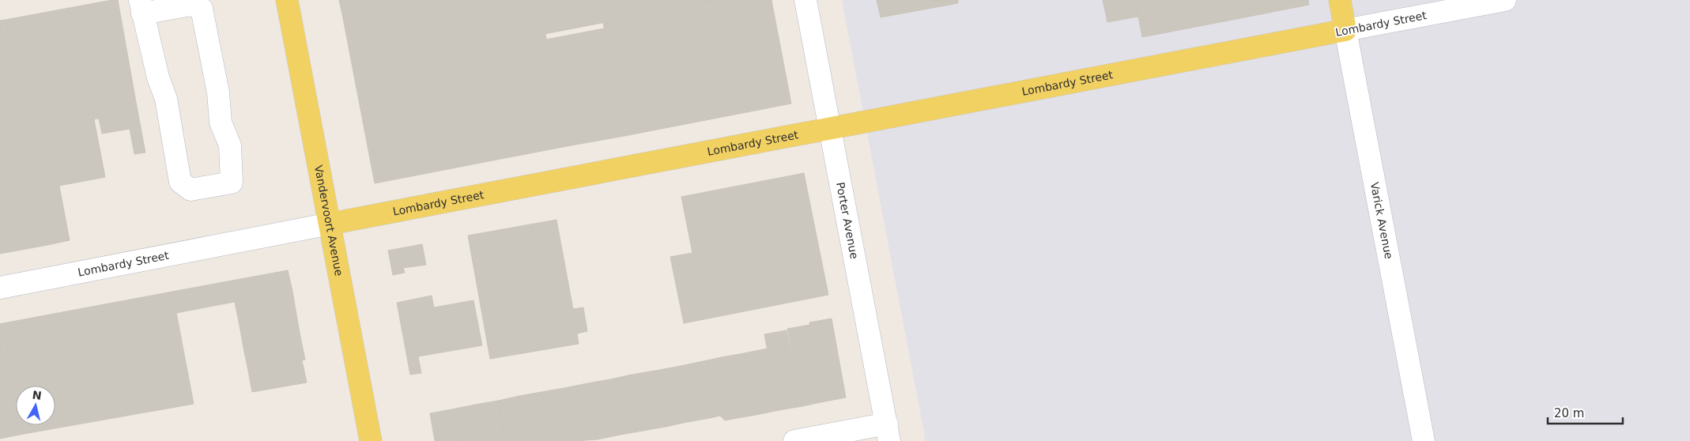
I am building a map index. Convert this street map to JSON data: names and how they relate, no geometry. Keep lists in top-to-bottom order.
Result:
{
  "streets": {
    "main road": ["Lombardy Street", "Vandervoort Avenue", "Varick Avenue"],
    "street": ["Porter Avenue"]
  },
  "crossings": [
    ["Lombardy Street", "Vandervoort Avenue"],
    ["Lombardy Street", "Porter Avenue"],
    ["Lombardy Street", "Varick Avenue"]
  ],
  "scale_bar": "20 m",
  "north": "top"
}
